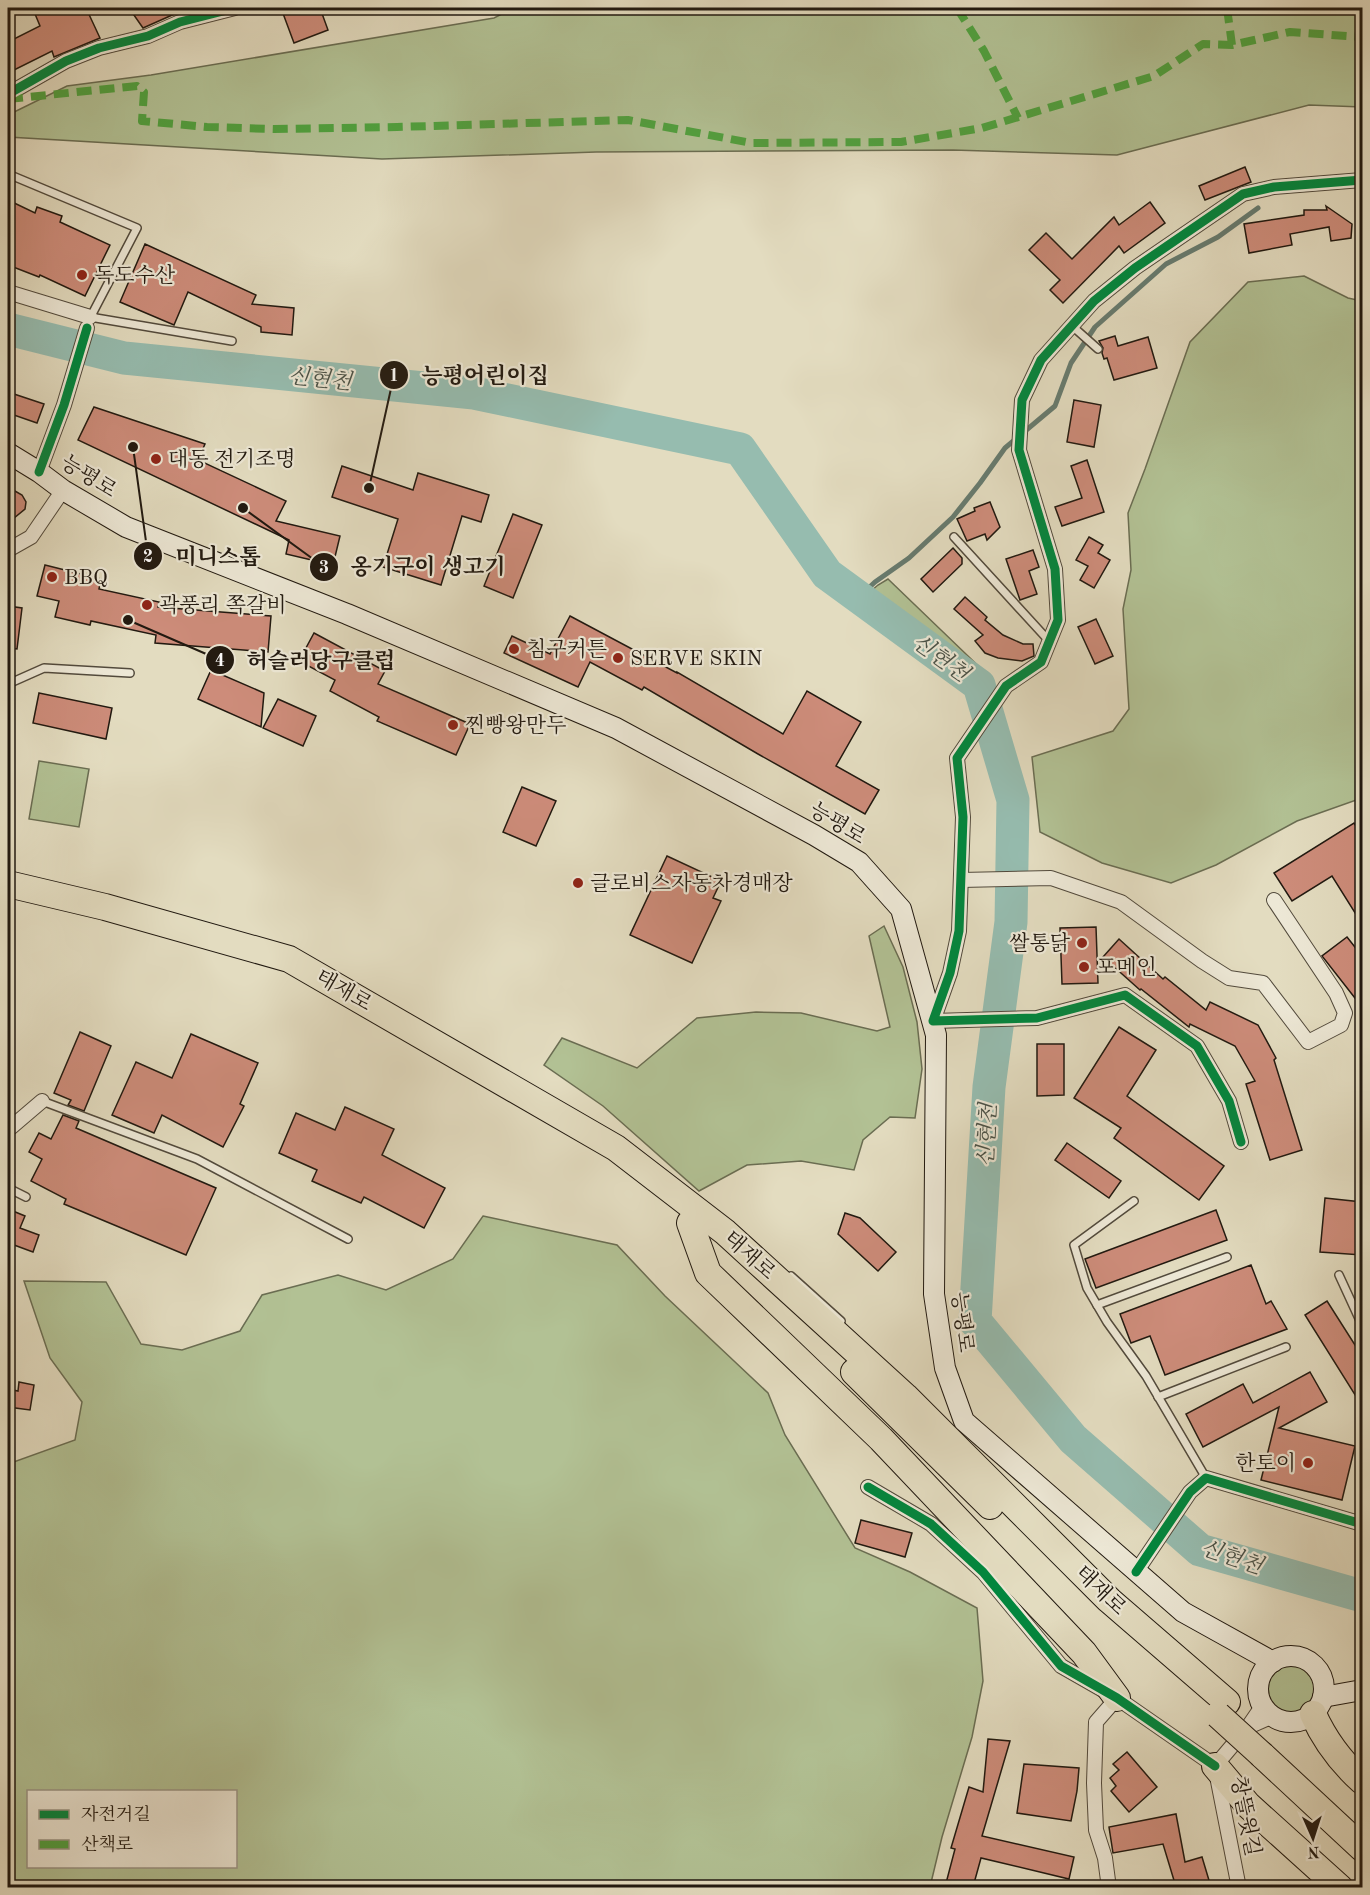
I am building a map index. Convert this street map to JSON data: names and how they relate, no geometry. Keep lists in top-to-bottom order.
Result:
{
  "streets": {
    "highway": ["태재로"],
    "main road": ["능평로"],
    "street": ["창뜰윗길"]
  },
  "crossings": [
    ["능평로", "창뜰윗길"]
  ],
  "water": ["신현천"],
  "places": [
    "독도수산",
    "미니스톱",
    "대동 전기조명",
    "능평어린이집",
    "옹기구이 생고기",
    "BBQ",
    "곽풍리 쪽갈비",
    "허슬러당구클럽",
    "침구커튼",
    "SERVE SKIN",
    "찐빵왕만두",
    "글로비스자동차경매장",
    "쌀통닭",
    "포메인",
    "한토이"
  ],
  "legend": ["자전거길", "산책로"],
  "north": "bottom"
}
